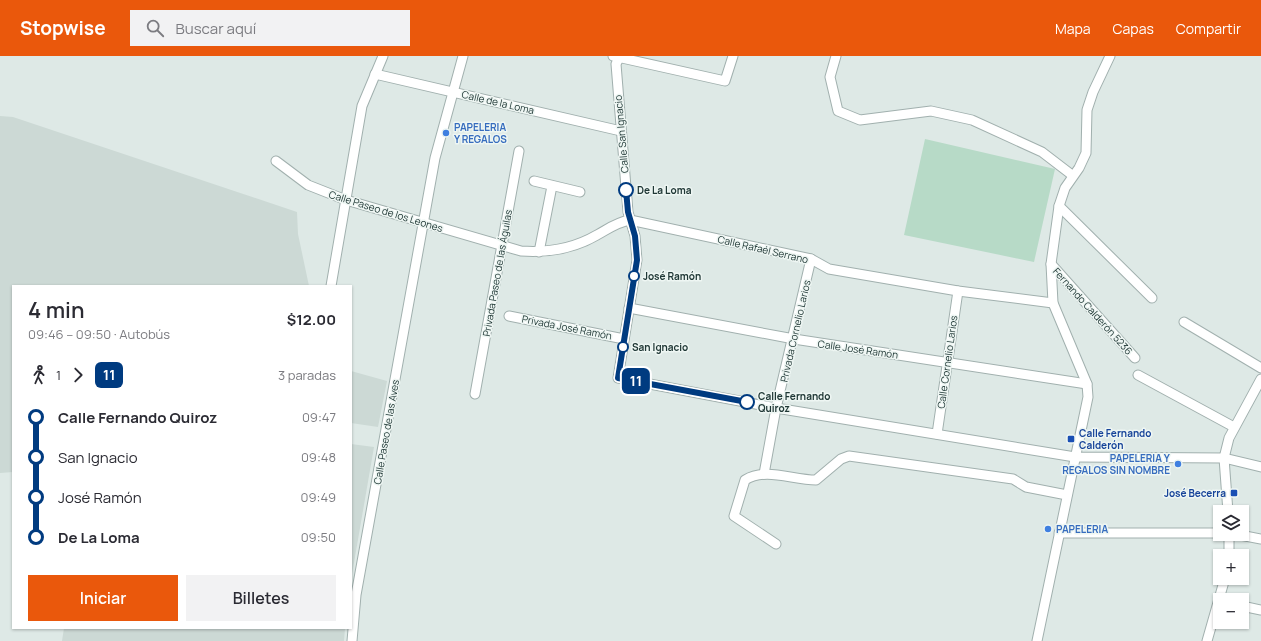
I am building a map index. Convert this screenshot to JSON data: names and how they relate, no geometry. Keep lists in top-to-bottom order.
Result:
{
  "streets": {
    "street": [
      "Calle de la Loma",
      "Calle San Ignacio",
      "Calle Paseo de los Leones",
      "Calle Rafaél Serrano",
      "Privada Paseo de las Águilas",
      "Fernando Calderón 5236",
      "Privada José Ramón",
      "Privada Cornelio Larios",
      "Calle José Ramón",
      "Calle Cornelio Larios",
      "Calle Paseo de las Aves"
    ]
  },
  "crossings": [
    ["Calle de la Loma", "Calle San Ignacio"],
    ["Calle de la Loma", "Calle Paseo de las Aves"],
    ["Calle San Ignacio", "Calle Rafaél Serrano"],
    ["Calle San Ignacio", "Privada José Ramón"],
    ["Calle San Ignacio", "Privada Cornelio Larios"],
    ["Calle San Ignacio", "Calle José Ramón"],
    ["Calle Paseo de los Leones", "Privada Paseo de las Águilas"],
    ["Calle Paseo de los Leones", "Calle Paseo de las Aves"],
    ["Calle Rafaél Serrano", "Privada Cornelio Larios"],
    ["Calle Rafaél Serrano", "Calle Cornelio Larios"],
    ["Privada Cornelio Larios", "Calle José Ramón"],
    ["Calle José Ramón", "Calle Cornelio Larios"]
  ],
  "places": {
    "other": [
      "PAPELERIA Y REGALOS",
      "De La Loma",
      "José Ramón",
      "San Ignacio",
      "Calle Fernando Quiroz",
      "PAPELERIA Y REGALOS SIN NOMBRE",
      "PAPELERIA"
    ],
    "transit": ["Calle Fernando Calderón", "José Becerra"]
  },
  "lines": ["bus line 11"],
  "page": {
    "header": "Stopwise",
    "search": "Buscar aquí",
    "nav": ["Mapa", "Capas", "Compartir"],
    "on_map": "11",
    "heading": ["4 min", "09:46 – 09:50 · Autobús", "$12.00"],
    "legs": ["1", "11", "3 paradas"],
    "list": [
      {
        "name": "Calle Fernando Quiroz",
        "value": "09:47"
      },
      {
        "name": "San Ignacio",
        "value": "09:48"
      },
      {
        "name": "José Ramón",
        "value": "09:49"
      },
      {
        "name": "De La Loma",
        "value": "09:50"
      }
    ],
    "map_buttons": ["+", "−"],
    "buttons": ["Iniciar", "Billetes"]
  }
}
